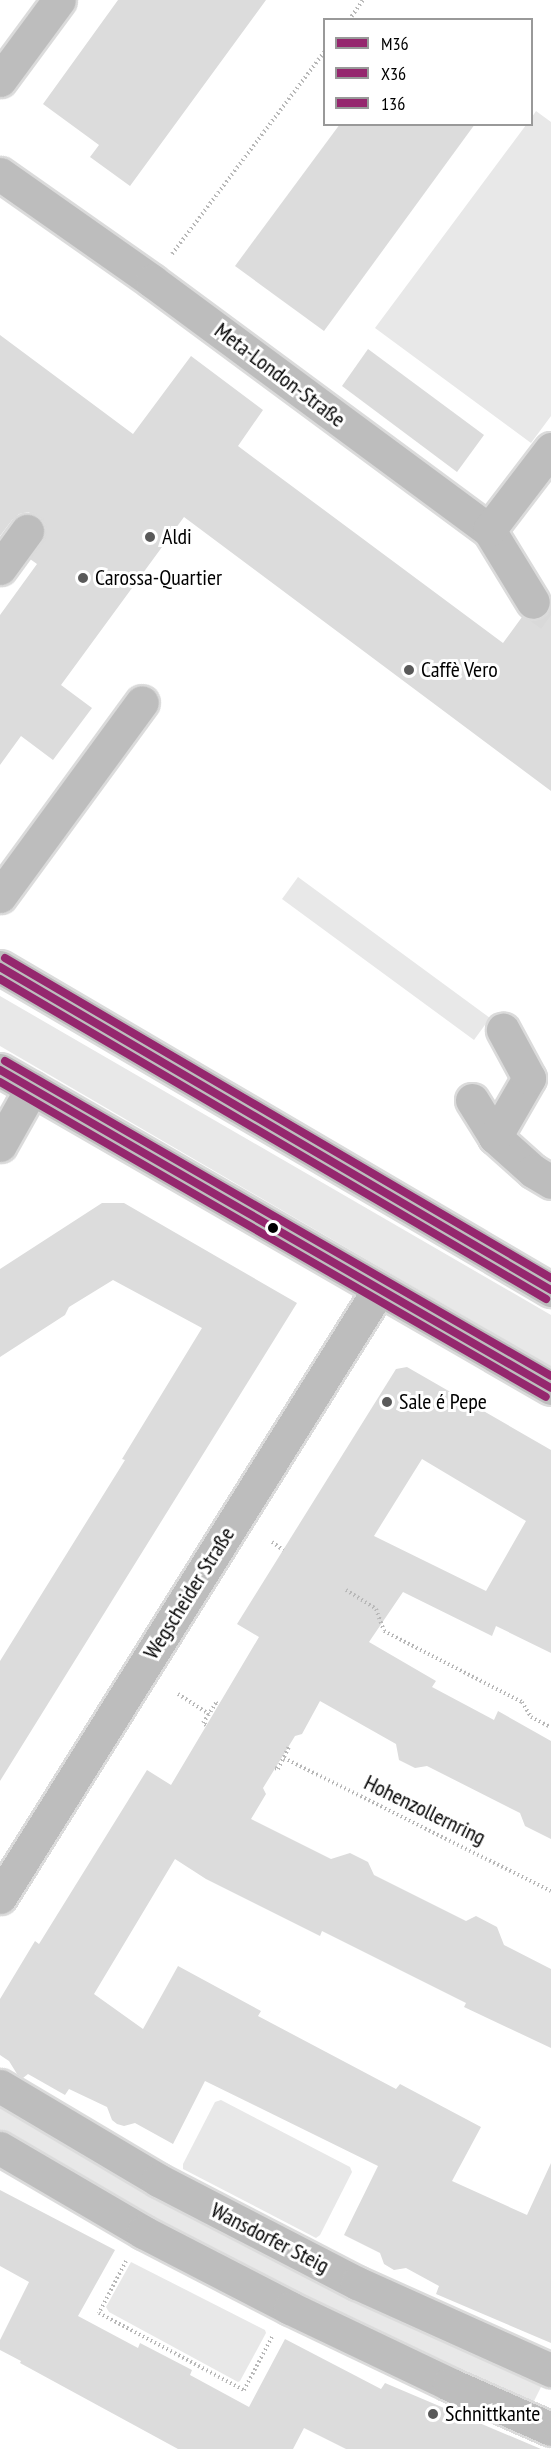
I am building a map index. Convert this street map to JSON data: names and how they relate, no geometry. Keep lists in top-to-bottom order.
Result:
{
  "streets": {
    "street": ["Meta-London-Straße", "Wegscheider Straße", "Wansdorfer Steig"],
    "path": ["Hohenzollernring"]
  },
  "places": [
    "Aldi",
    "Carossa-Quartier",
    "Caffè Vero",
    "Sale é Pepe",
    "Schnittkante"
  ],
  "lines": ["transit line 136", "transit line M36", "transit line X36"],
  "legend": ["M36", "X36", "136"]
}
